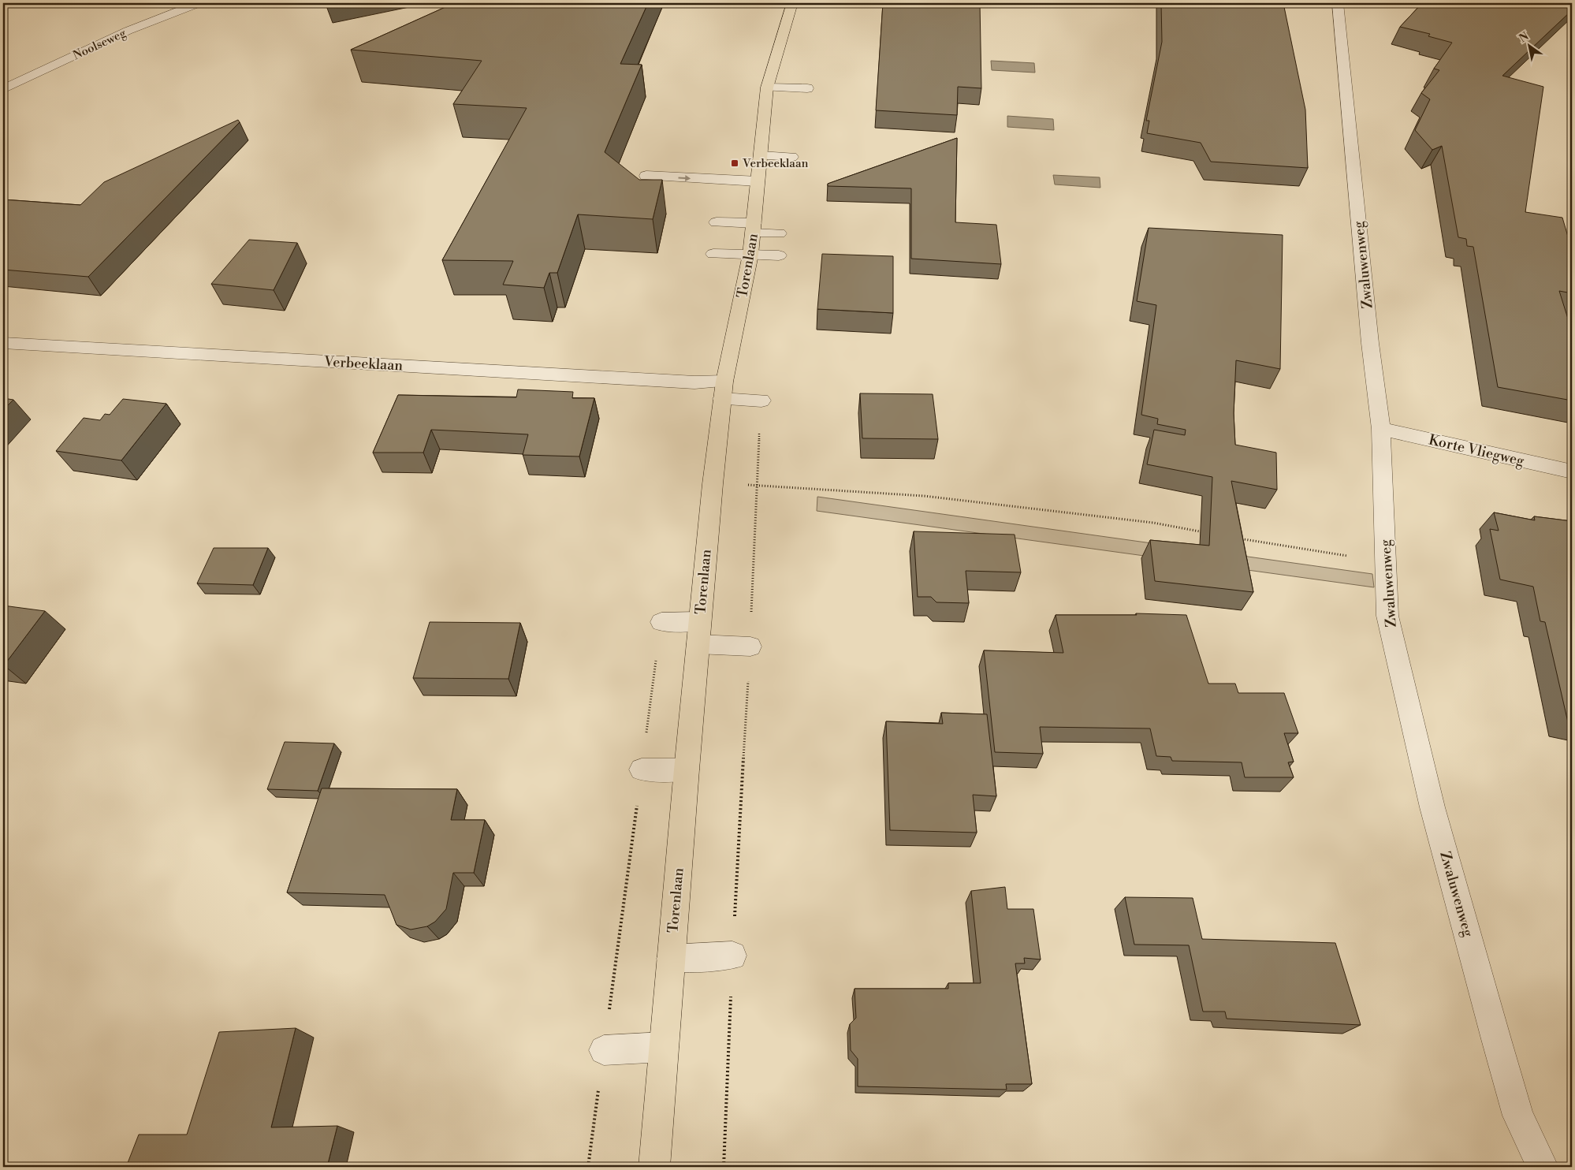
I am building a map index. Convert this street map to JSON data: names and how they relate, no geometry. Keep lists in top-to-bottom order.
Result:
{
  "streets": {
    "main road": ["Torenlaan"],
    "street": [
      "Noolseweg",
      "Zwaluwenweg",
      "Verbeeklaan",
      "Korte Vliegweg"
    ]
  },
  "crossings": [
    ["Zwaluwenweg", "Korte Vliegweg"],
    ["Torenlaan", "Verbeeklaan"]
  ],
  "places": {
    "transit": ["Verbeeklaan"]
  },
  "north": "top left"
}
